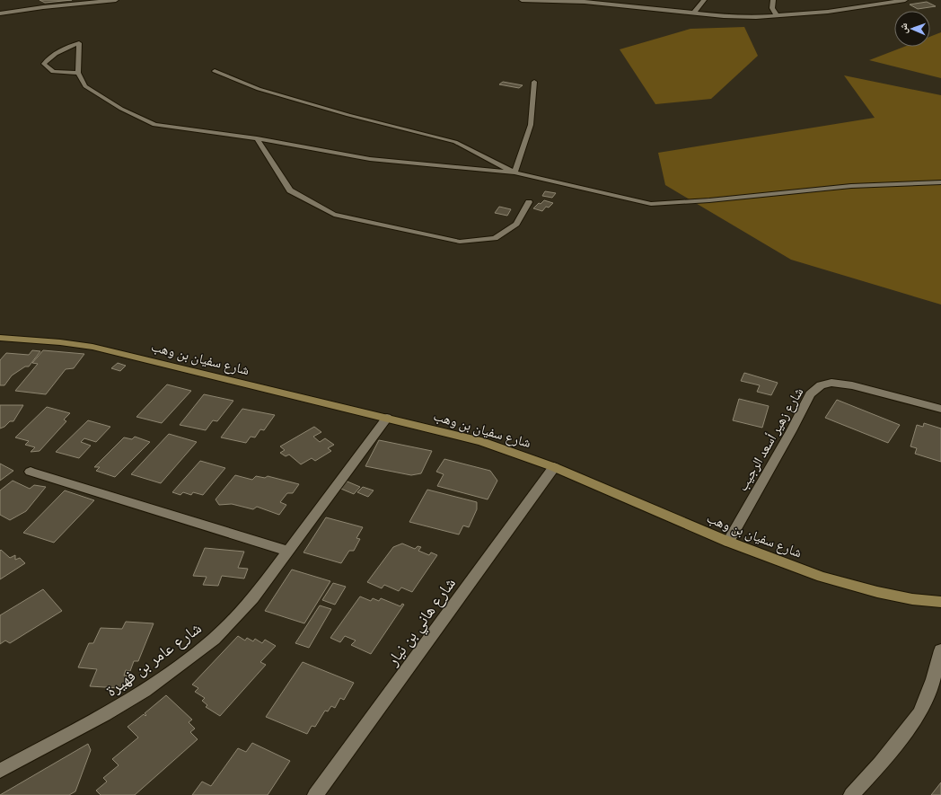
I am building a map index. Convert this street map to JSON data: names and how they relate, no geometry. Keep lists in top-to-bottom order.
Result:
{
  "streets": {
    "street": [
      "شارع سفيان بن وهب",
      "شارع زهير أسعد الرجيب",
      "شارع هاني بن نيار",
      "شارع عامر بن فهيرة"
    ]
  },
  "crossings": [
    ["شارع سفيان بن وهب", "شارع زهير أسعد الرجيب"],
    ["شارع سفيان بن وهب", "شارع هاني بن نيار"],
    ["شارع سفيان بن وهب", "شارع عامر بن فهيرة"]
  ],
  "north": "left"
}
